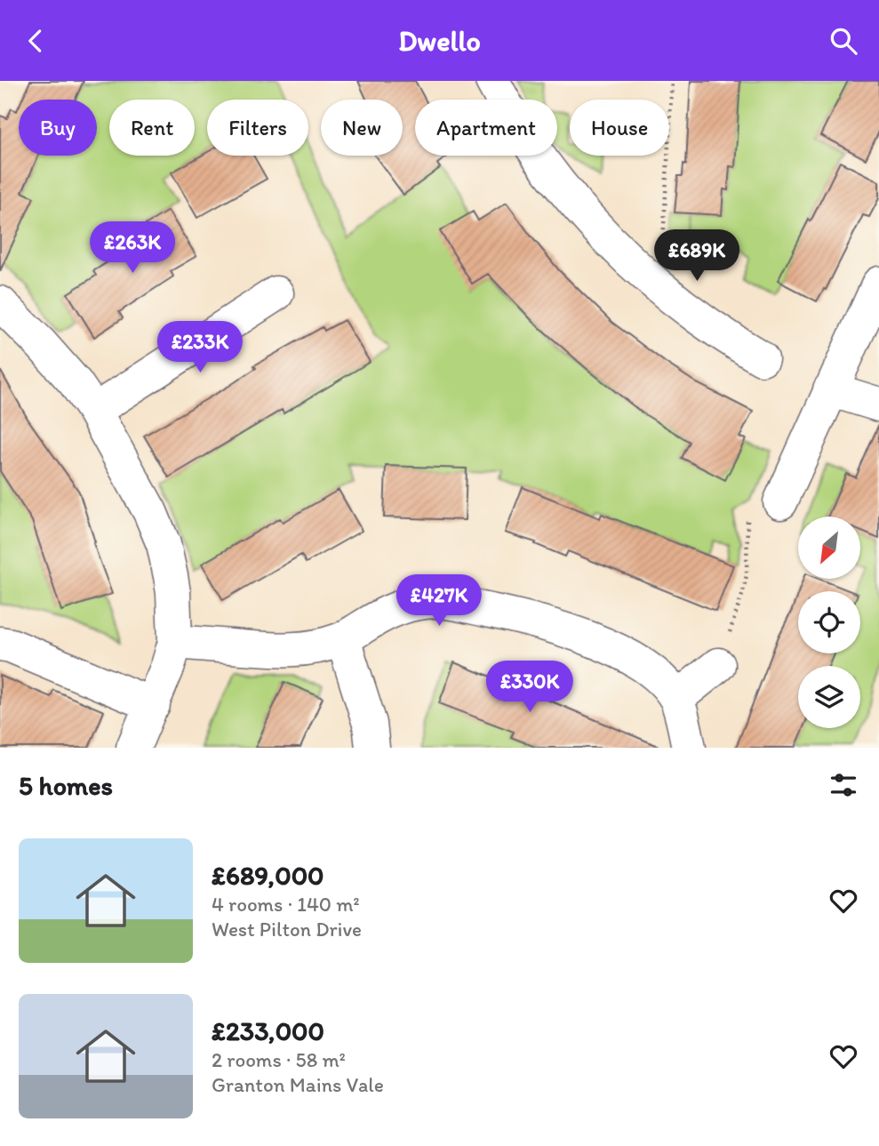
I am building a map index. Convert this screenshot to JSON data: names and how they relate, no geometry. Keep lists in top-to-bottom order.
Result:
{
  "north": "bottom left",
  "page": {
    "header": "Dwello",
    "chip": [
      "Buy",
      "Rent",
      "Filters",
      "New",
      "Apartment",
      "House"
    ],
    "price": [
      "£263K",
      "£689K",
      "£233K",
      "£427K",
      "£330K"
    ],
    "heading": "5 homes",
    "list": [
      {
        "name": "£689,000",
        "note": "4 rooms · 140 m² · West Pilton Drive"
      },
      {
        "name": "£233,000",
        "note": "2 rooms · 58 m² · Granton Mains Vale"
      }
    ]
  }
}
